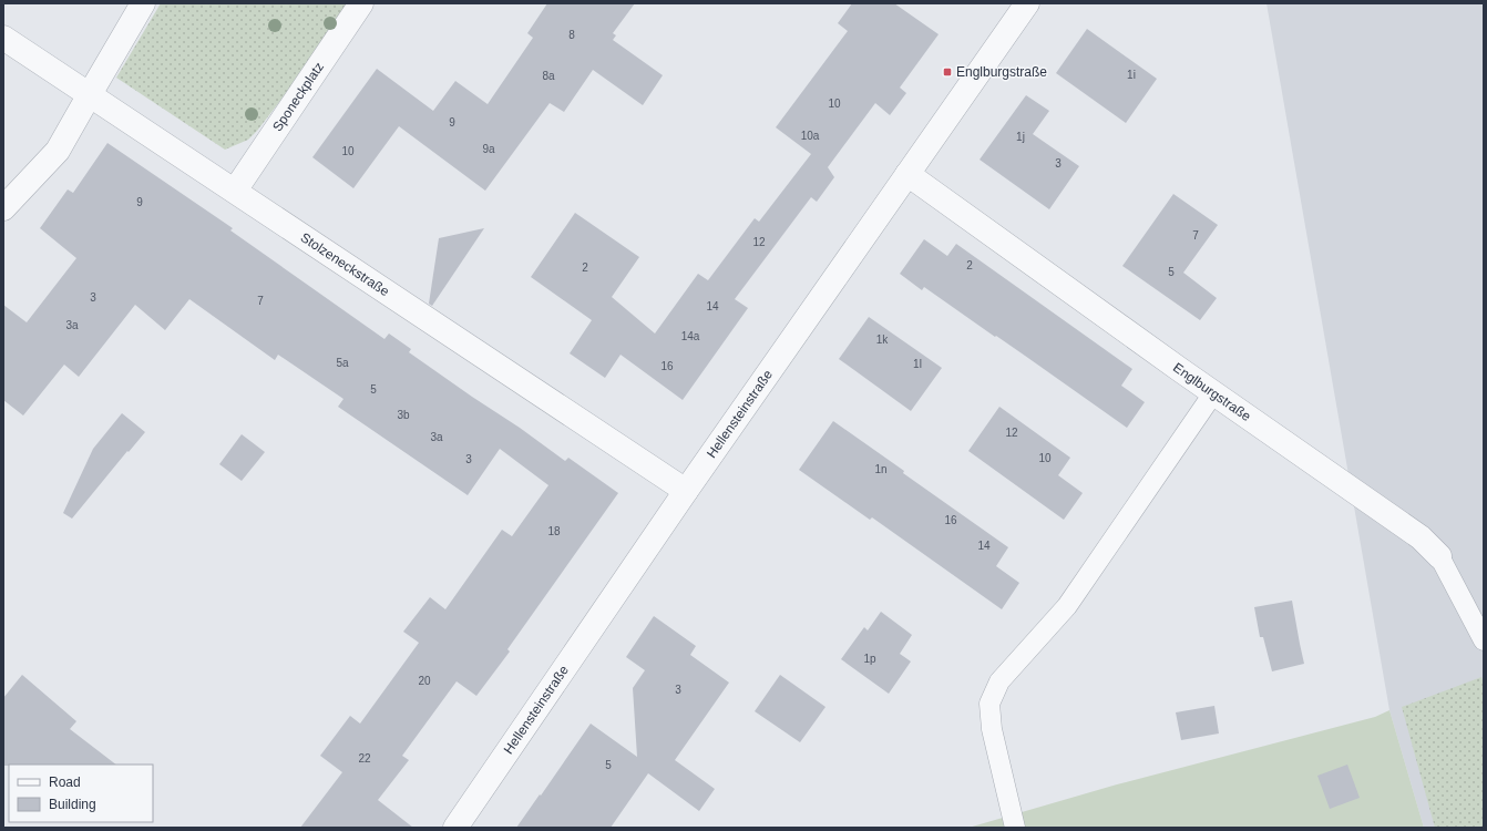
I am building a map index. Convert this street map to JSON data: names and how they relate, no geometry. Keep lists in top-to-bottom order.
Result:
{
  "streets": {
    "street": [
      "Sponeckplatz",
      "Stolzeneckstraße",
      "Englburgstraße",
      "Hellensteinstraße"
    ]
  },
  "crossings": [
    ["Sponeckplatz", "Stolzeneckstraße"],
    ["Stolzeneckstraße", "Hellensteinstraße"],
    ["Englburgstraße", "Hellensteinstraße"]
  ],
  "places": {
    "transit": ["Englburgstraße"]
  },
  "house_numbers": [
    "8",
    "1i",
    "8a",
    "10",
    "9",
    "10a",
    "1j",
    "9a",
    "10",
    "3",
    "9",
    "7",
    "12",
    "2",
    "2",
    "5",
    "3",
    "7",
    "14",
    "3a",
    "14a",
    "1k",
    "5a",
    "1l",
    "16",
    "5",
    "3b",
    "12",
    "3a",
    "10",
    "3",
    "1n",
    "16",
    "18",
    "14",
    "1p",
    "20",
    "3",
    "22",
    "5"
  ],
  "legend": ["Road", "Building"]
}
